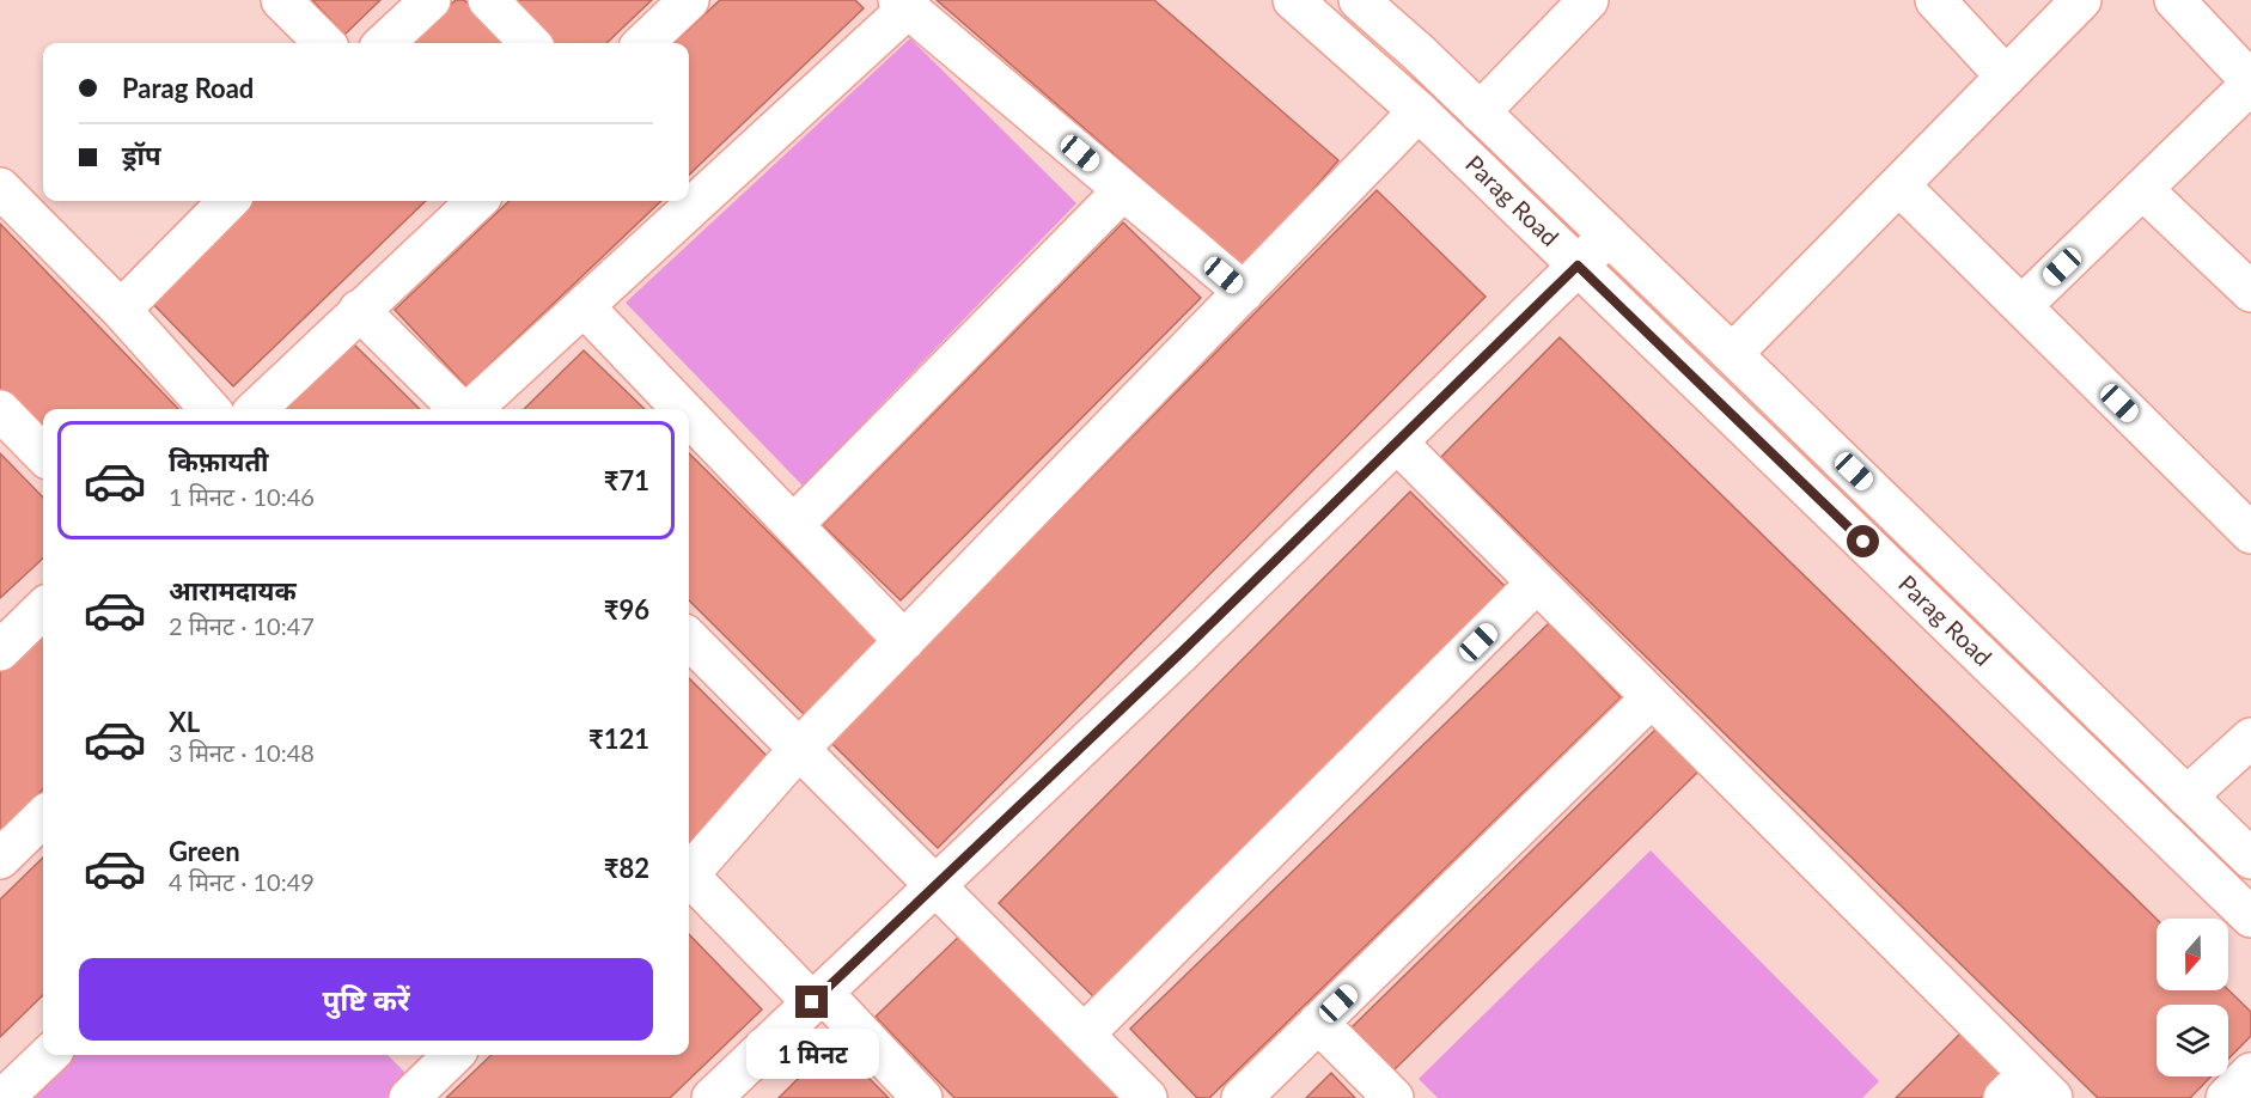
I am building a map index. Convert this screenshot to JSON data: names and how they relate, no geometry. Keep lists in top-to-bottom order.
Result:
{
  "streets": {
    "street": ["Parag Road"]
  },
  "north": "bottom",
  "page": {
    "banner": ["Parag Road", "ड्रॉप"],
    "list": [
      {
        "name": "किफ़ायती",
        "note": "1 मिनट · 10:46",
        "value": "₹71"
      },
      {
        "name": "आरामदायक",
        "note": "2 मिनट · 10:47",
        "value": "₹96"
      },
      {
        "name": "XL",
        "note": "3 मिनट · 10:48",
        "value": "₹121"
      },
      {
        "name": "Green",
        "note": "4 मिनट · 10:49",
        "value": "₹82"
      }
    ],
    "buttons": "पुष्टि करें",
    "bubble": "1 मिनट"
  }
}
